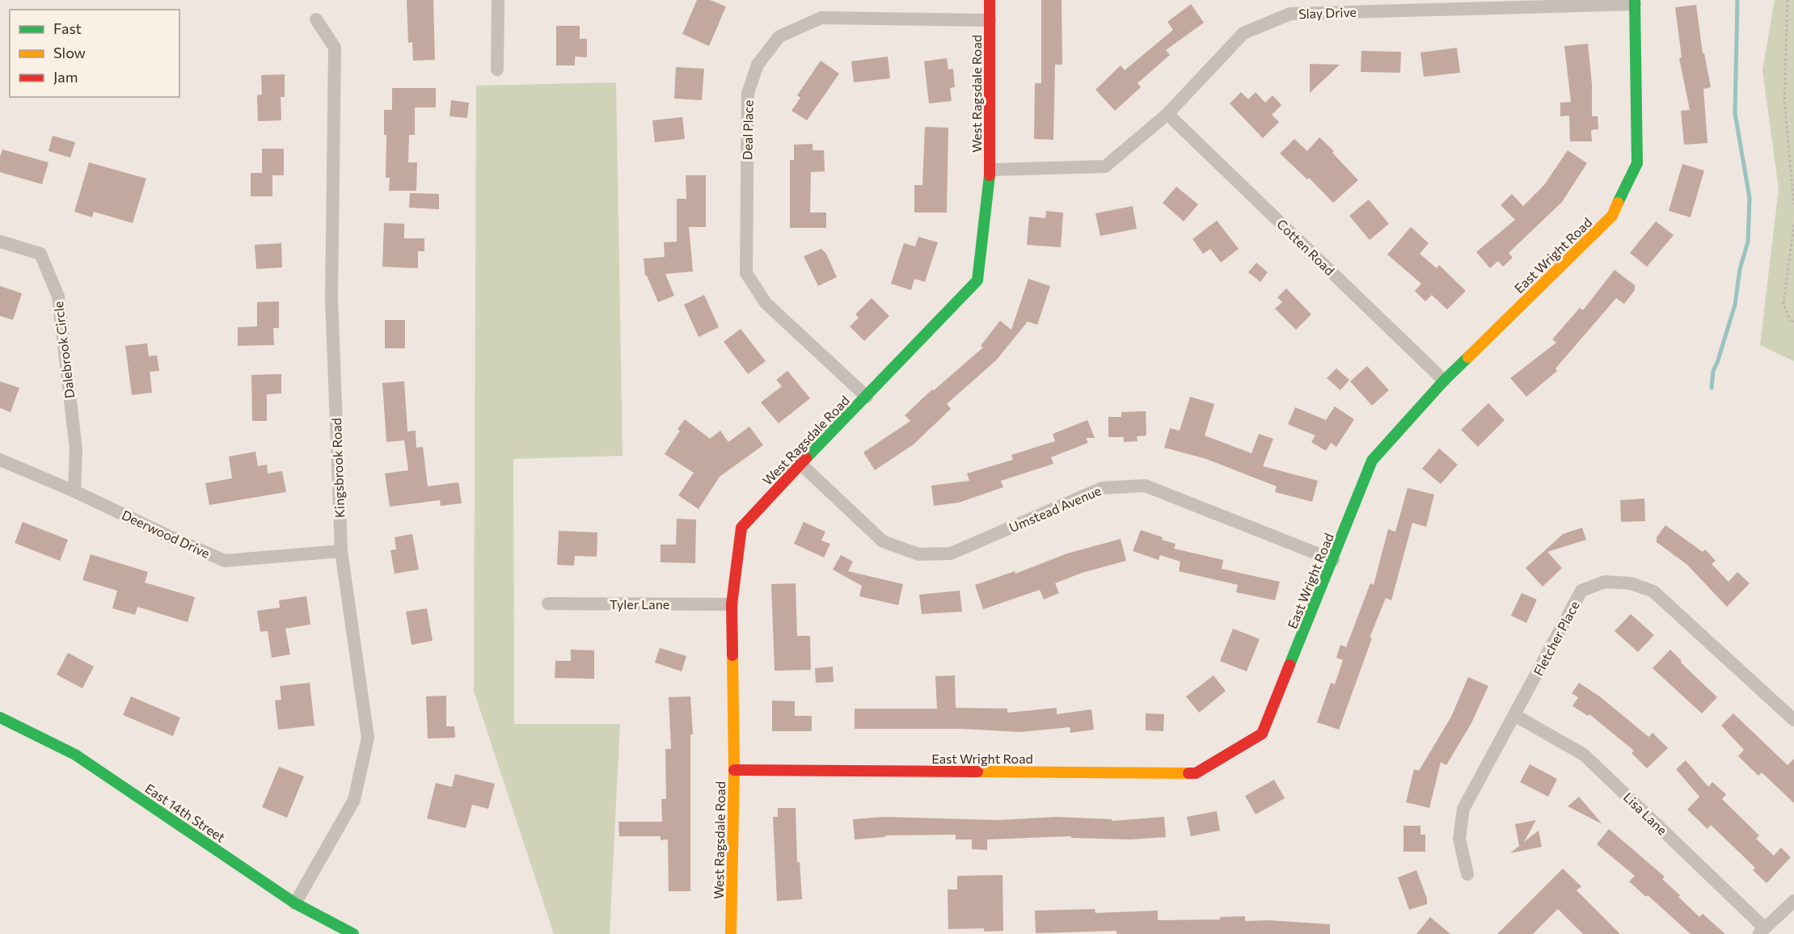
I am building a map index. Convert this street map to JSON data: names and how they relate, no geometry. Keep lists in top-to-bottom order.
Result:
{
  "streets": {
    "street": [
      "Slay Drive",
      "West Ragsdale Road",
      "Deal Place",
      "Cotten Road",
      "East Wright Road",
      "Dalebrook Circle",
      "Kingsbrook Road",
      "Umstead Avenue",
      "Deerwood Drive",
      "Tyler Lane",
      "Fletcher Place",
      "East 14th Street",
      "Lisa Lane"
    ]
  },
  "crossings": [
    ["Slay Drive", "West Ragsdale Road"],
    ["Slay Drive", "Cotten Road"],
    ["Slay Drive", "East Wright Road"],
    ["West Ragsdale Road", "Deal Place"],
    ["West Ragsdale Road", "East Wright Road"],
    ["West Ragsdale Road", "Umstead Avenue"],
    ["West Ragsdale Road", "Tyler Lane"],
    ["Cotten Road", "East Wright Road"],
    ["East Wright Road", "Umstead Avenue"],
    ["Dalebrook Circle", "Deerwood Drive"],
    ["Kingsbrook Road", "Deerwood Drive"],
    ["Kingsbrook Road", "East 14th Street"],
    ["Fletcher Place", "Lisa Lane"]
  ],
  "legend": ["Fast", "Slow", "Jam"]
}
